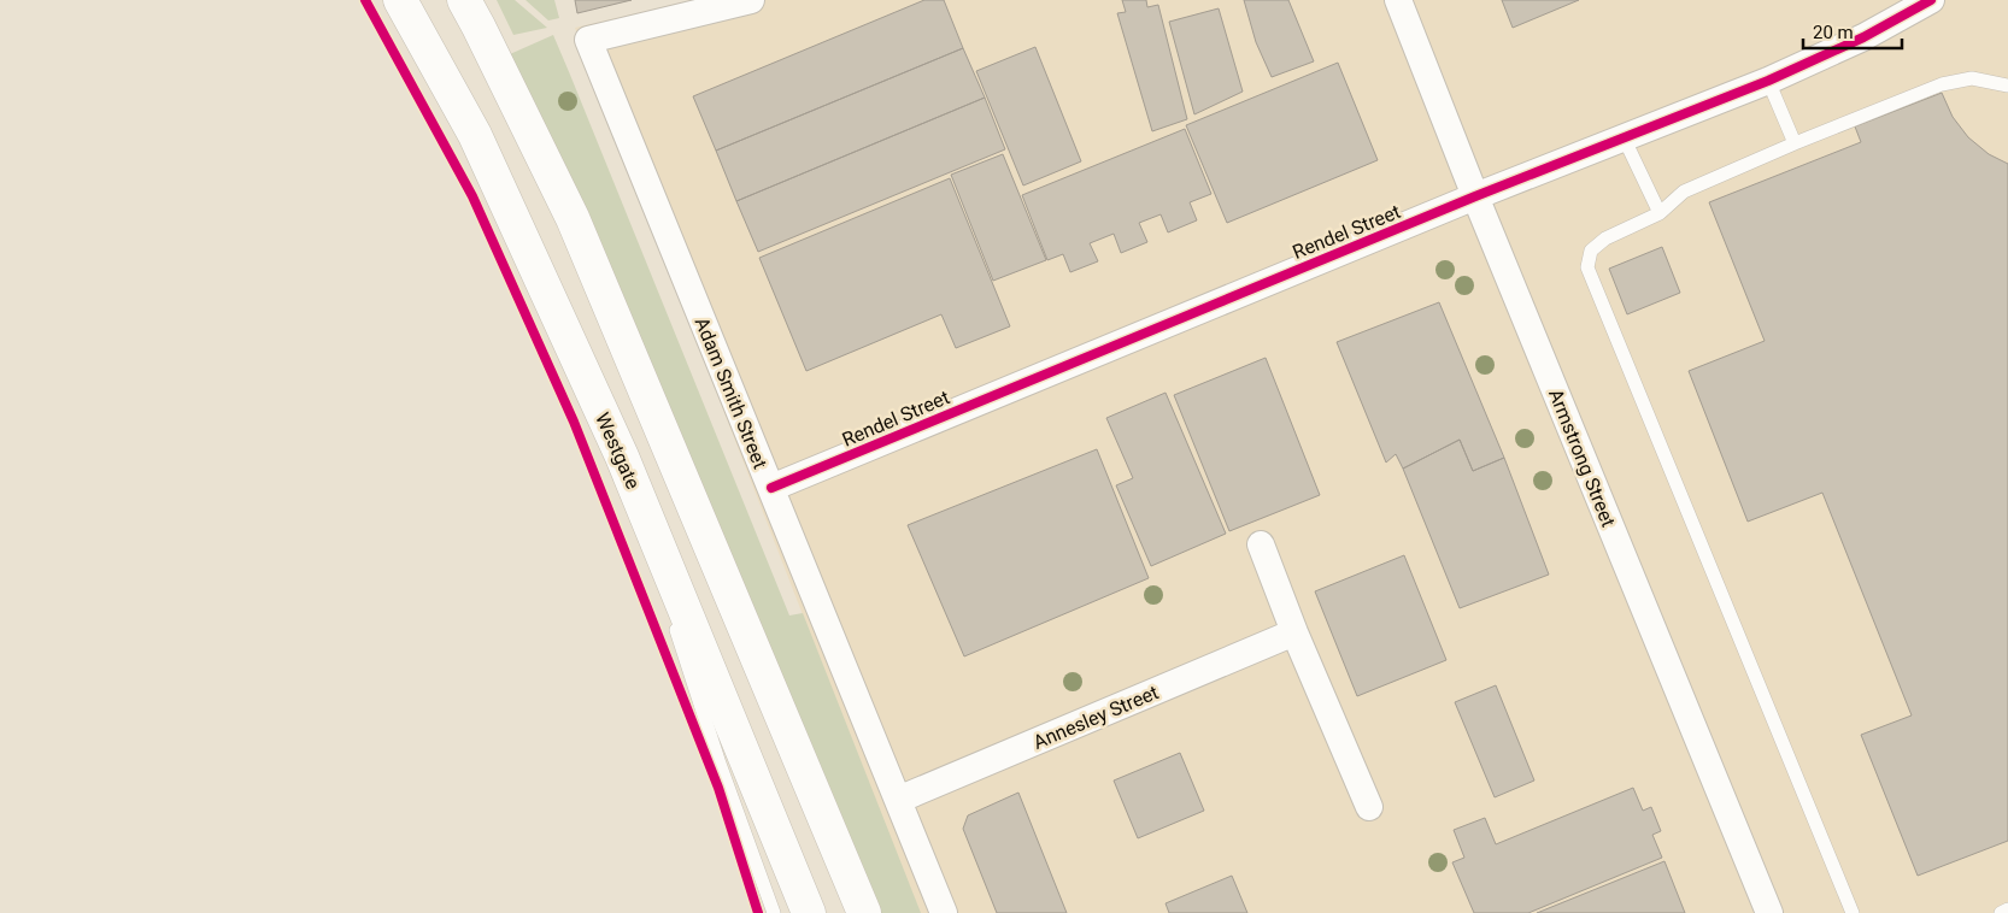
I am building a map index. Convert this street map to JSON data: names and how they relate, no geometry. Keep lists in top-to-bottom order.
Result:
{
  "streets": {
    "highway": ["Westgate"],
    "street": [
      "Rendel Street",
      "Adam Smith Street",
      "Armstrong Street",
      "Annesley Street"
    ]
  },
  "crossings": [
    ["Rendel Street", "Adam Smith Street"],
    ["Rendel Street", "Armstrong Street"],
    ["Adam Smith Street", "Annesley Street"]
  ],
  "scale_bar": "20 m"
}
